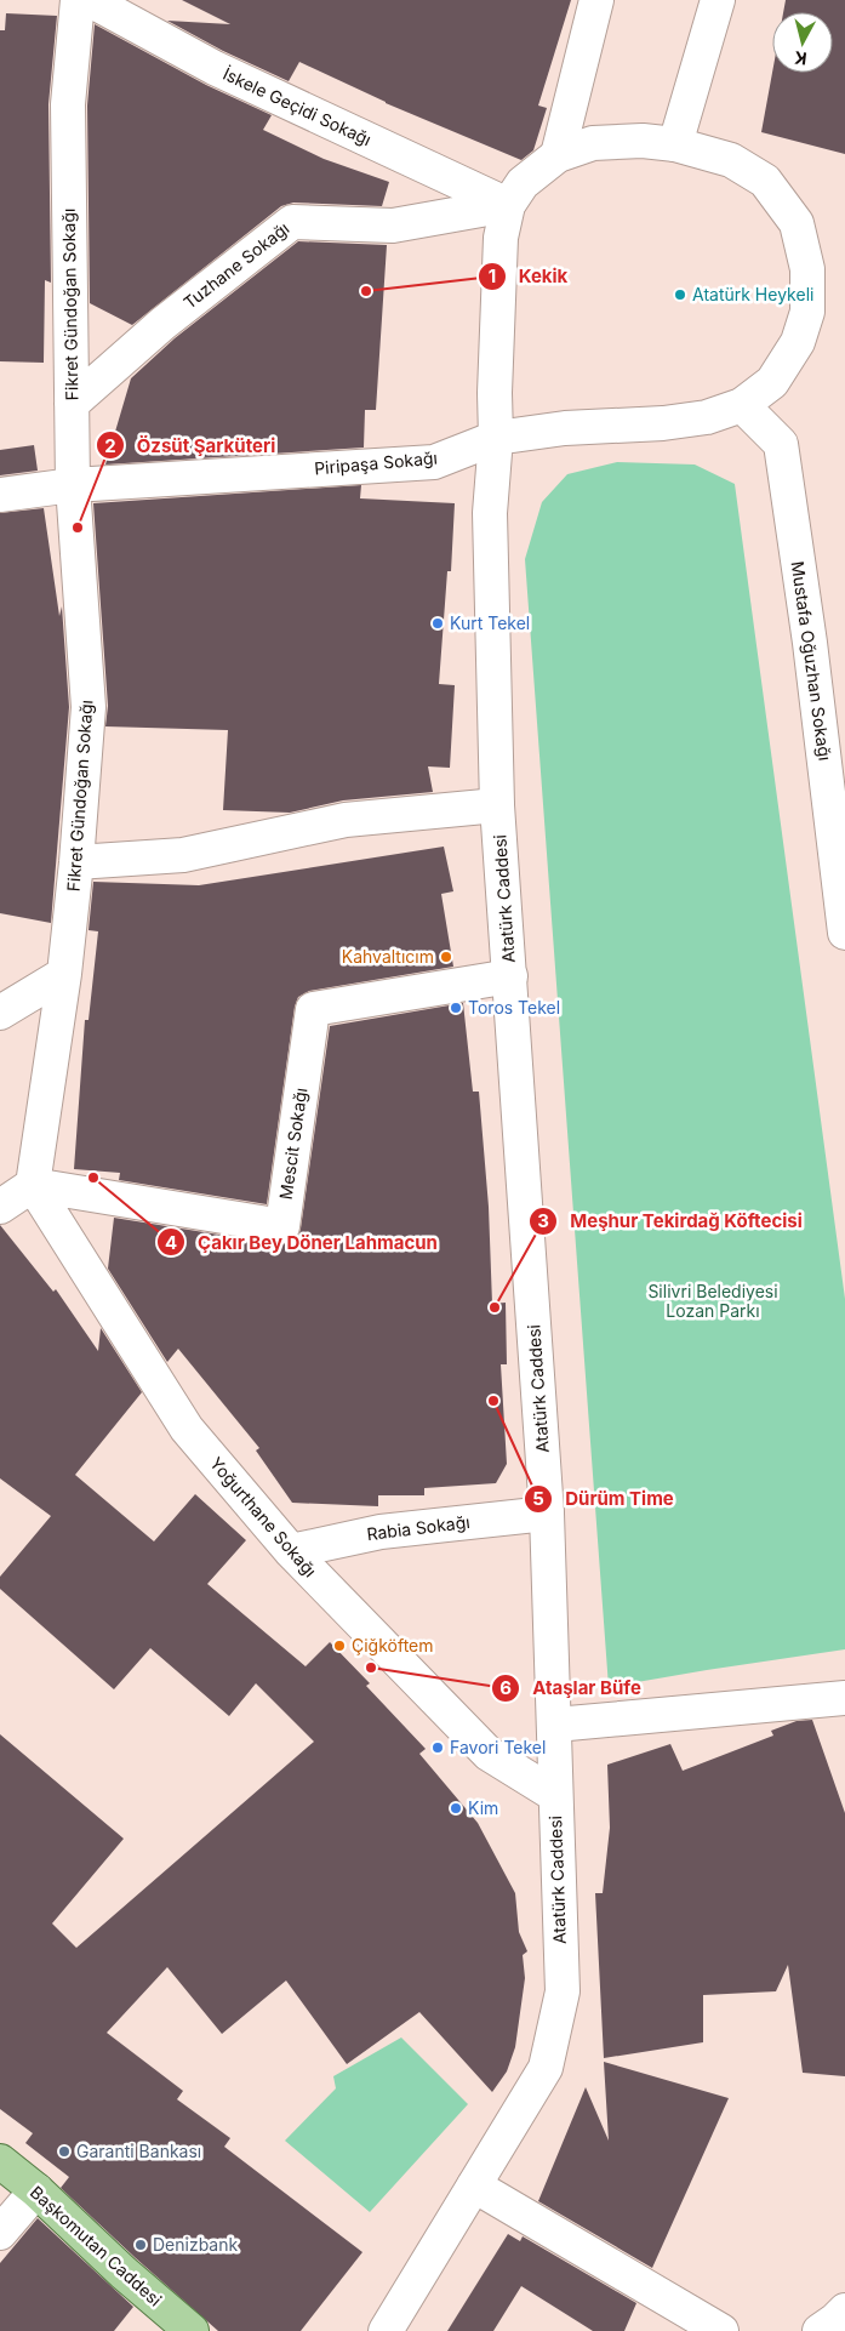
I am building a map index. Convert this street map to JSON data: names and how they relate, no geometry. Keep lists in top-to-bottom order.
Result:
{
  "streets": {
    "main road": ["Başkomutan Caddesi"],
    "street": [
      "İskele Geçidi Sokağı",
      "Tuzhane Sokağı",
      "Fikret Gündoğan Sokağı",
      "Piripaşa Sokağı",
      "Mustafa Oğuzhan Sokağı",
      "Atatürk Caddesi",
      "Mescit Sokağı",
      "Yoğurthane Sokağı",
      "Rabia Sokağı"
    ]
  },
  "crossings": [
    ["İskele Geçidi Sokağı", "Tuzhane Sokağı"],
    ["İskele Geçidi Sokağı", "Piripaşa Sokağı"],
    ["İskele Geçidi Sokağı", "Atatürk Caddesi"],
    ["Tuzhane Sokağı", "Fikret Gündoğan Sokağı"],
    ["Tuzhane Sokağı", "Piripaşa Sokağı"],
    ["Tuzhane Sokağı", "Atatürk Caddesi"],
    ["Fikret Gündoğan Sokağı", "Piripaşa Sokağı"],
    ["Fikret Gündoğan Sokağı", "Mescit Sokağı"],
    ["Fikret Gündoğan Sokağı", "Yoğurthane Sokağı"],
    ["Piripaşa Sokağı", "Mustafa Oğuzhan Sokağı"],
    ["Piripaşa Sokağı", "Atatürk Caddesi"],
    ["Atatürk Caddesi", "Mescit Sokağı"],
    ["Atatürk Caddesi", "Yoğurthane Sokağı"],
    ["Atatürk Caddesi", "Rabia Sokağı"],
    ["Mescit Sokağı", "Yoğurthane Sokağı"],
    ["Yoğurthane Sokağı", "Rabia Sokağı"]
  ],
  "parks": ["Silivri Belediyesi Lozan Parkı"],
  "places": [
    "Kekik",
    "Atatürk Heykeli",
    "Özsüt Şarküteri",
    "Kurt Tekel",
    "Kahvaltıcım",
    "Toros Tekel",
    "Çakır Bey Döner Lahmacun",
    "Meşhur Tekirdağ Köftecisi",
    "Dürüm Time",
    "Çiğköftem",
    "Ataşlar Büfe",
    "Favori Tekel",
    "Kim",
    "Garanti Bankası",
    "Denizbank"
  ],
  "north": "bottom"
}
